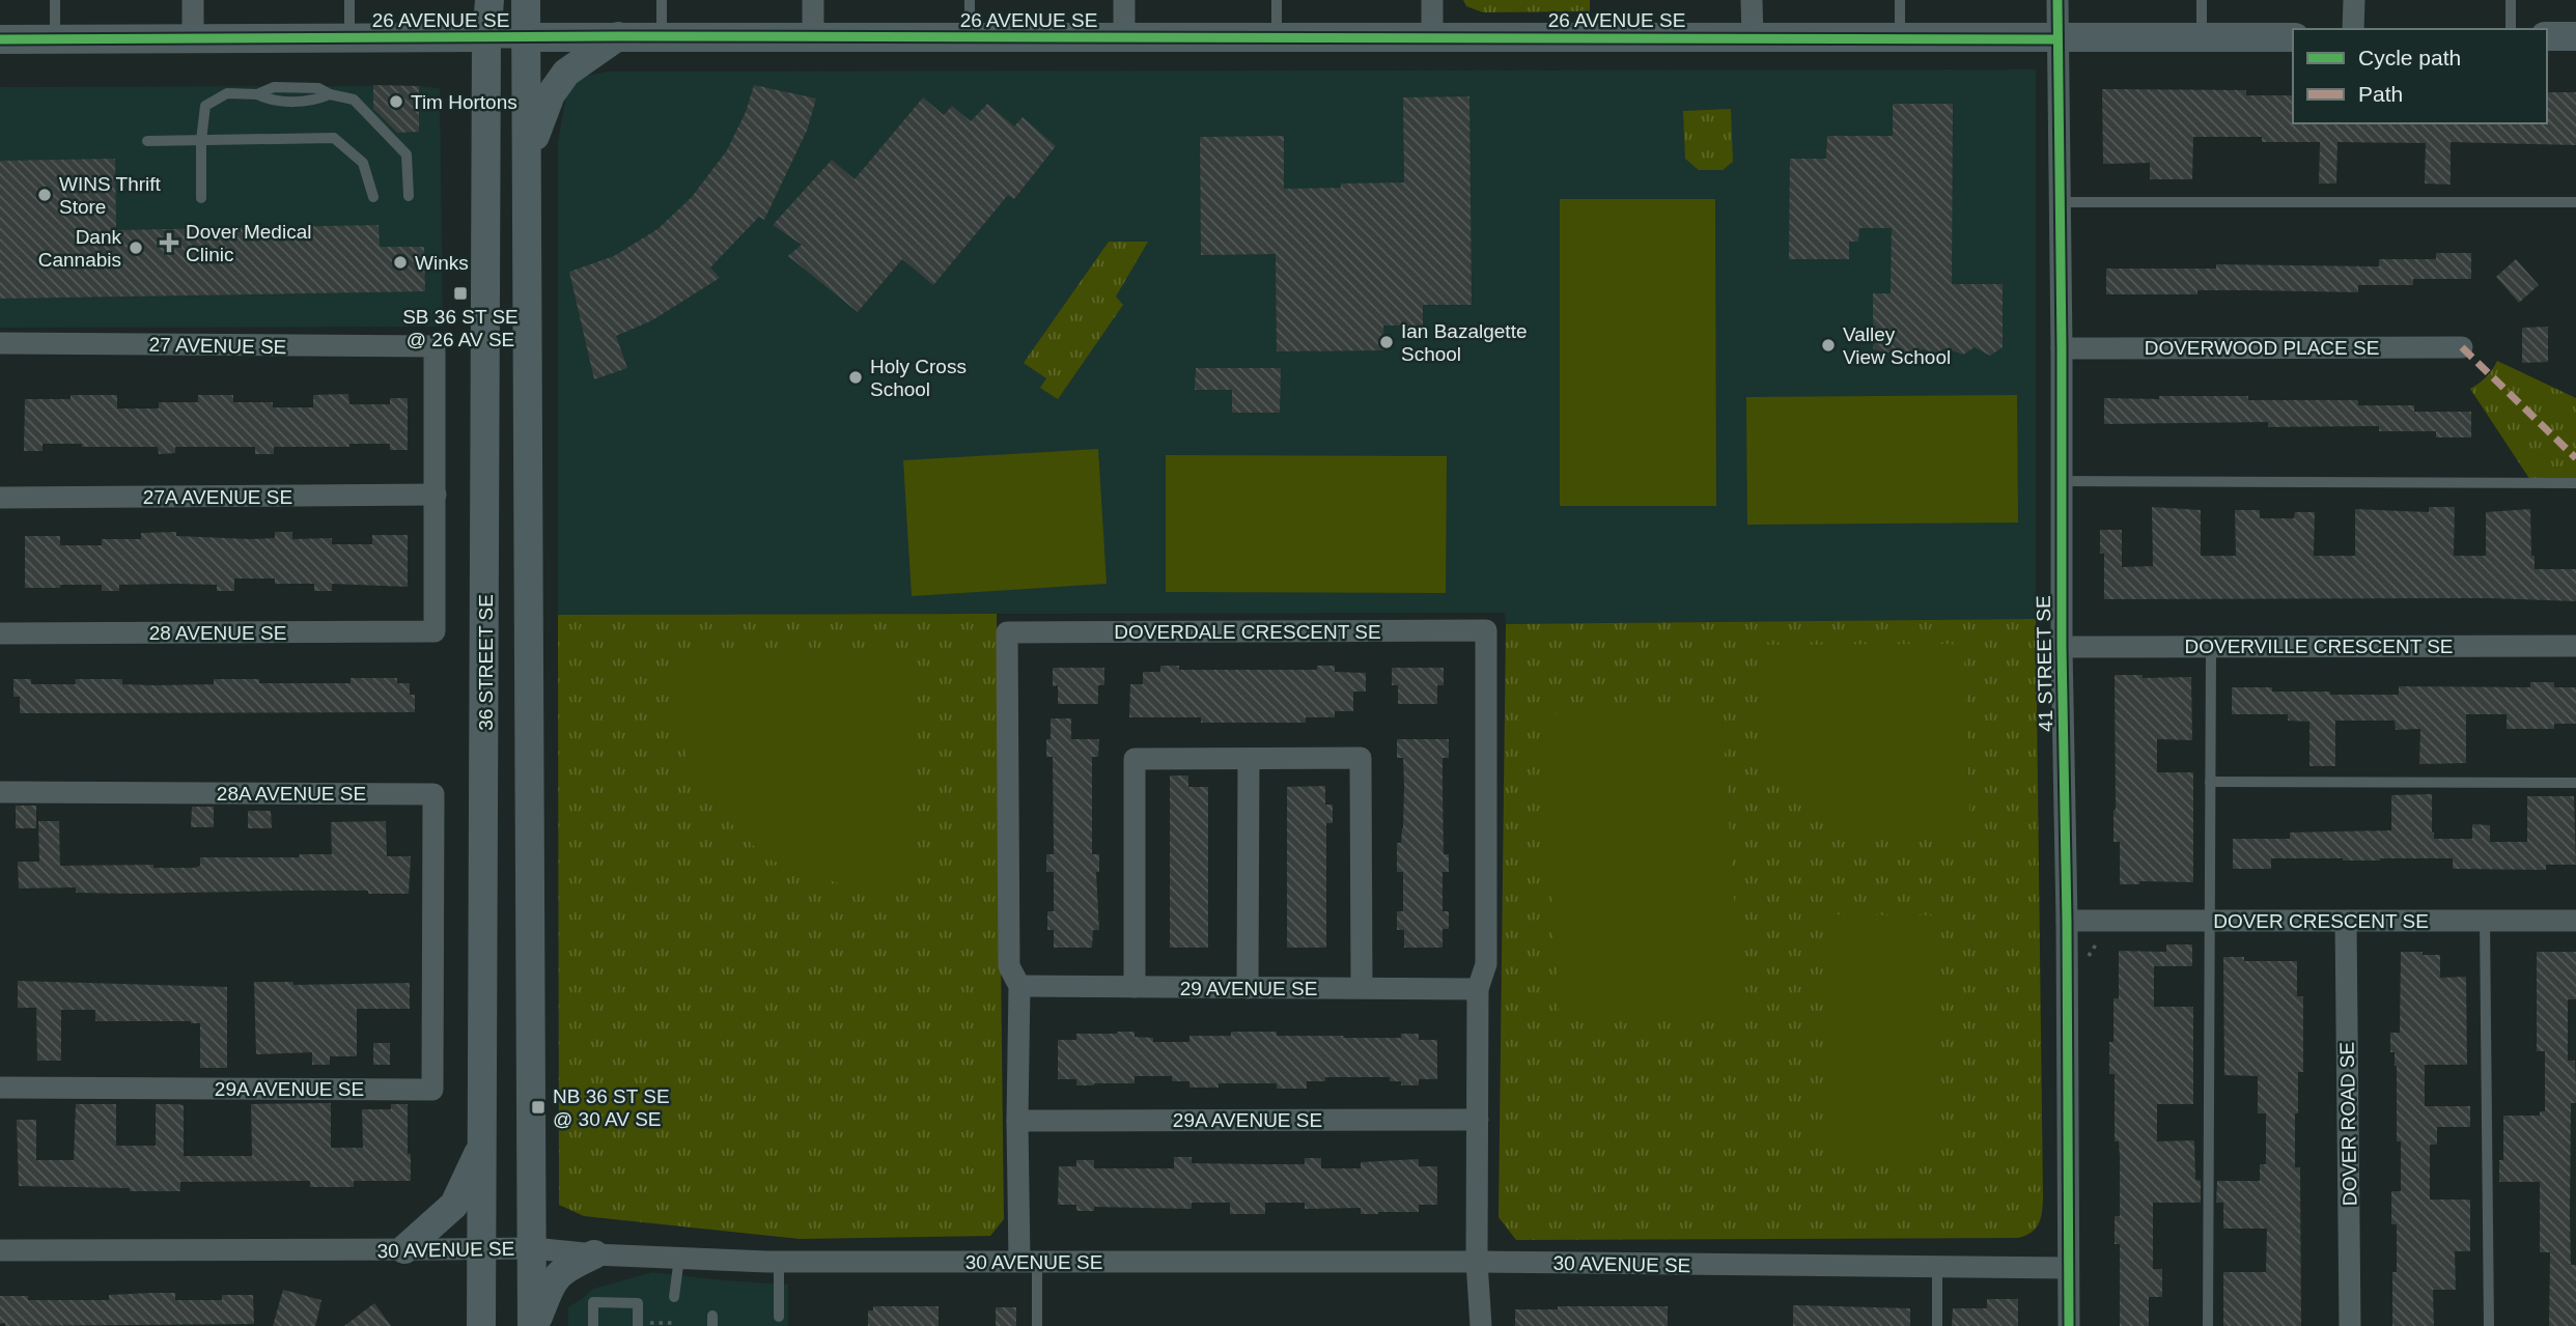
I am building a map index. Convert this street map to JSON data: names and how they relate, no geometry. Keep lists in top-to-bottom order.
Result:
{
  "streets": {
    "main road": ["26 AVENUE SE", "36 STREET SE"],
    "street": [
      "27 AVENUE SE",
      "DOVERWOOD PLACE SE",
      "27A AVENUE SE",
      "DOVERDALE CRESCENT SE",
      "28 AVENUE SE",
      "DOVERVILLE CRESCENT SE",
      "41 STREET SE",
      "28A AVENUE SE",
      "DOVER CRESCENT SE",
      "29 AVENUE SE",
      "29A AVENUE SE",
      "DOVER ROAD SE",
      "30 AVENUE SE"
    ]
  },
  "crossings": [
    ["26 AVENUE SE", "36 STREET SE"],
    ["26 AVENUE SE", "41 STREET SE"],
    ["27 AVENUE SE", "27A AVENUE SE"],
    ["27 AVENUE SE", "28 AVENUE SE"],
    ["DOVERWOOD PLACE SE", "41 STREET SE"],
    ["27A AVENUE SE", "28 AVENUE SE"],
    ["DOVERDALE CRESCENT SE", "29 AVENUE SE"],
    ["DOVERDALE CRESCENT SE", "29A AVENUE SE"],
    ["DOVERDALE CRESCENT SE", "30 AVENUE SE"],
    ["DOVERVILLE CRESCENT SE", "41 STREET SE"],
    ["36 STREET SE", "30 AVENUE SE"],
    ["41 STREET SE", "DOVER CRESCENT SE"],
    ["41 STREET SE", "30 AVENUE SE"],
    ["28A AVENUE SE", "29A AVENUE SE"],
    ["DOVER CRESCENT SE", "DOVER ROAD SE"]
  ],
  "places": {
    "other": [
      "Tim Hortons",
      "WINS Thrift Store",
      "Dank Cannabis",
      "Winks",
      "Ian Bazalgette School",
      "Valley View School",
      "Holy Cross School"
    ],
    "health": ["Dover Medical Clinic"],
    "transit": ["SB 36 ST SE @ 26 AV SE", "NB 36 ST SE @ 30 AV SE"]
  },
  "legend": ["Cycle path", "Path"]
}
